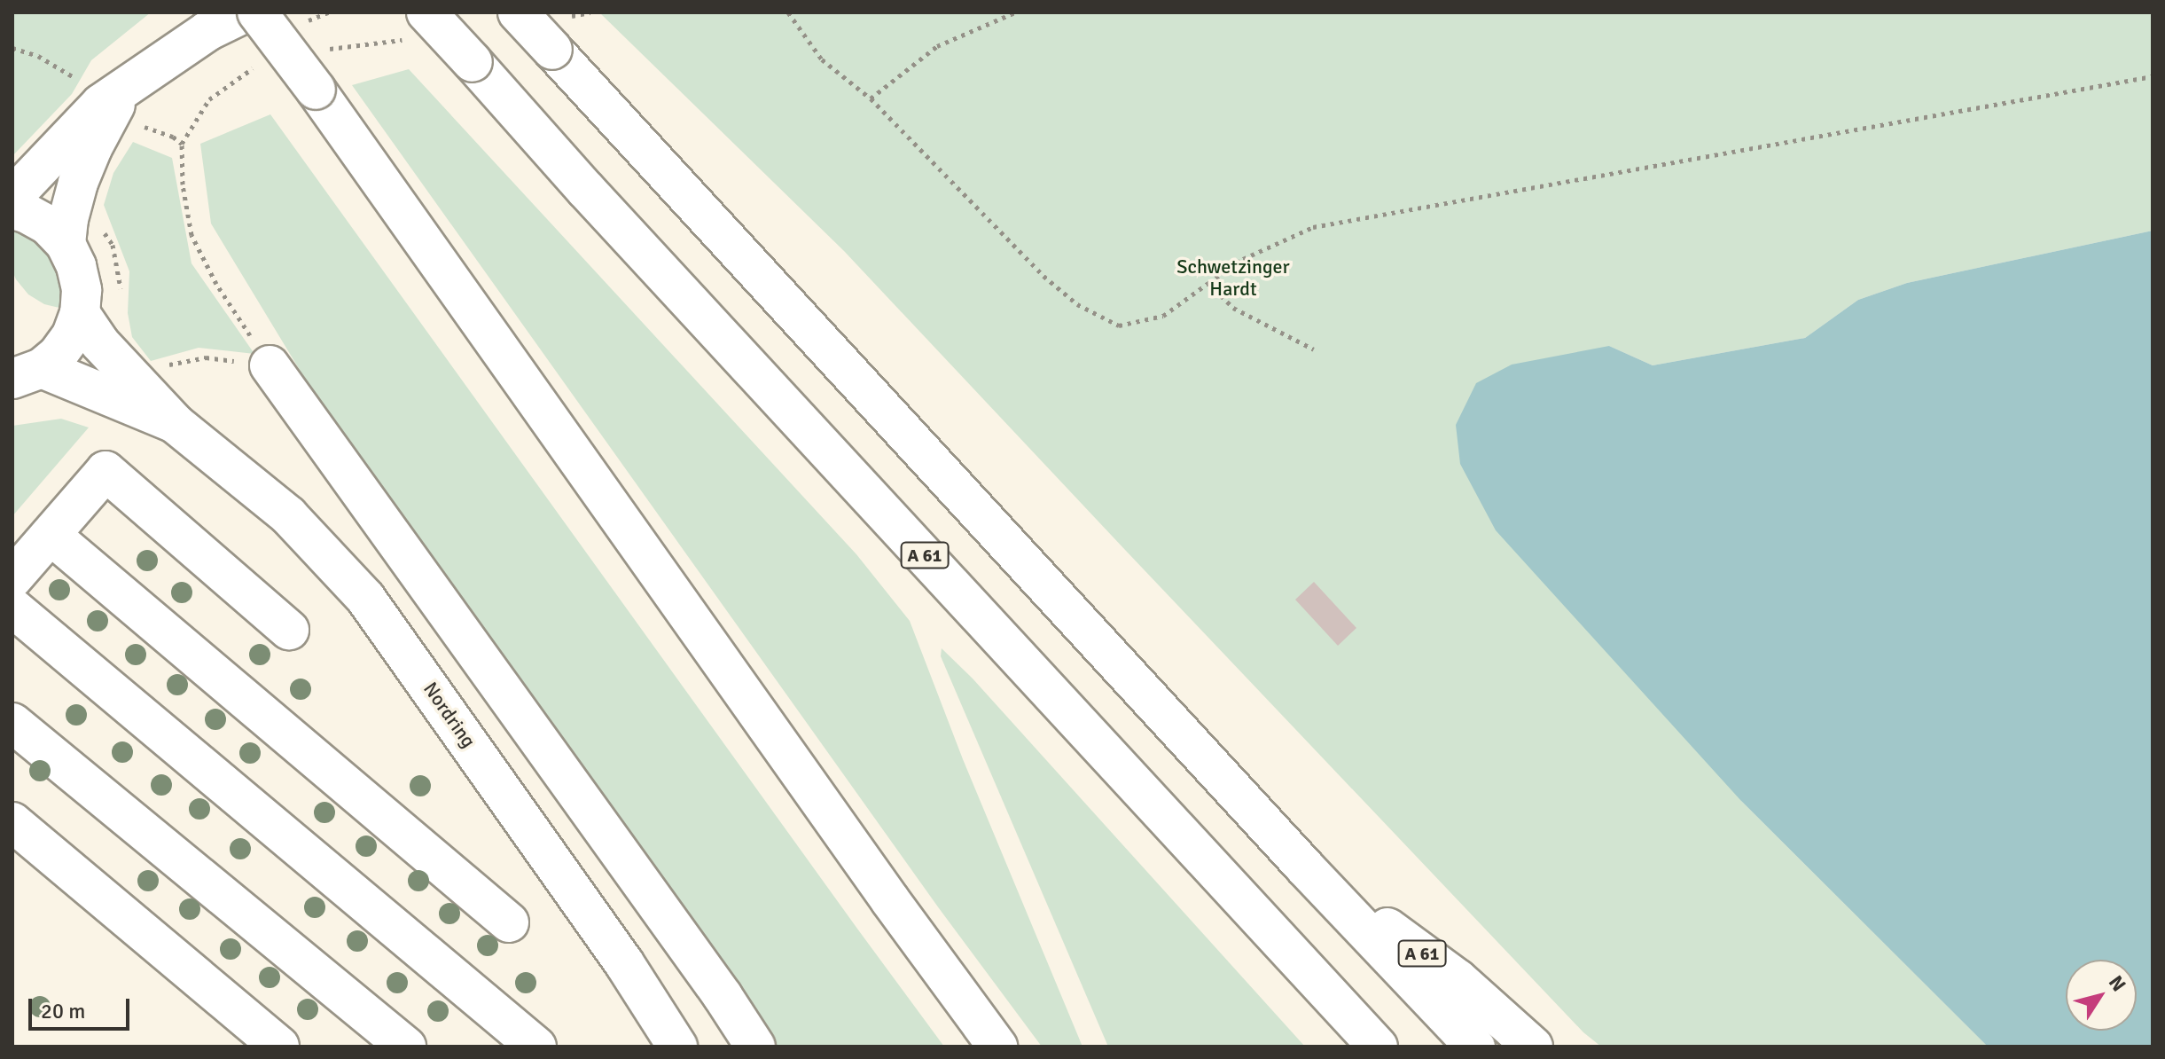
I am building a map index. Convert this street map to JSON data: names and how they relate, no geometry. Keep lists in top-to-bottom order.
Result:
{
  "streets": {
    "main road": ["A 61", "Nordring"]
  },
  "parks": ["Schwetzinger Hardt"],
  "scale_bar": "20 m",
  "north": "top right"
}
